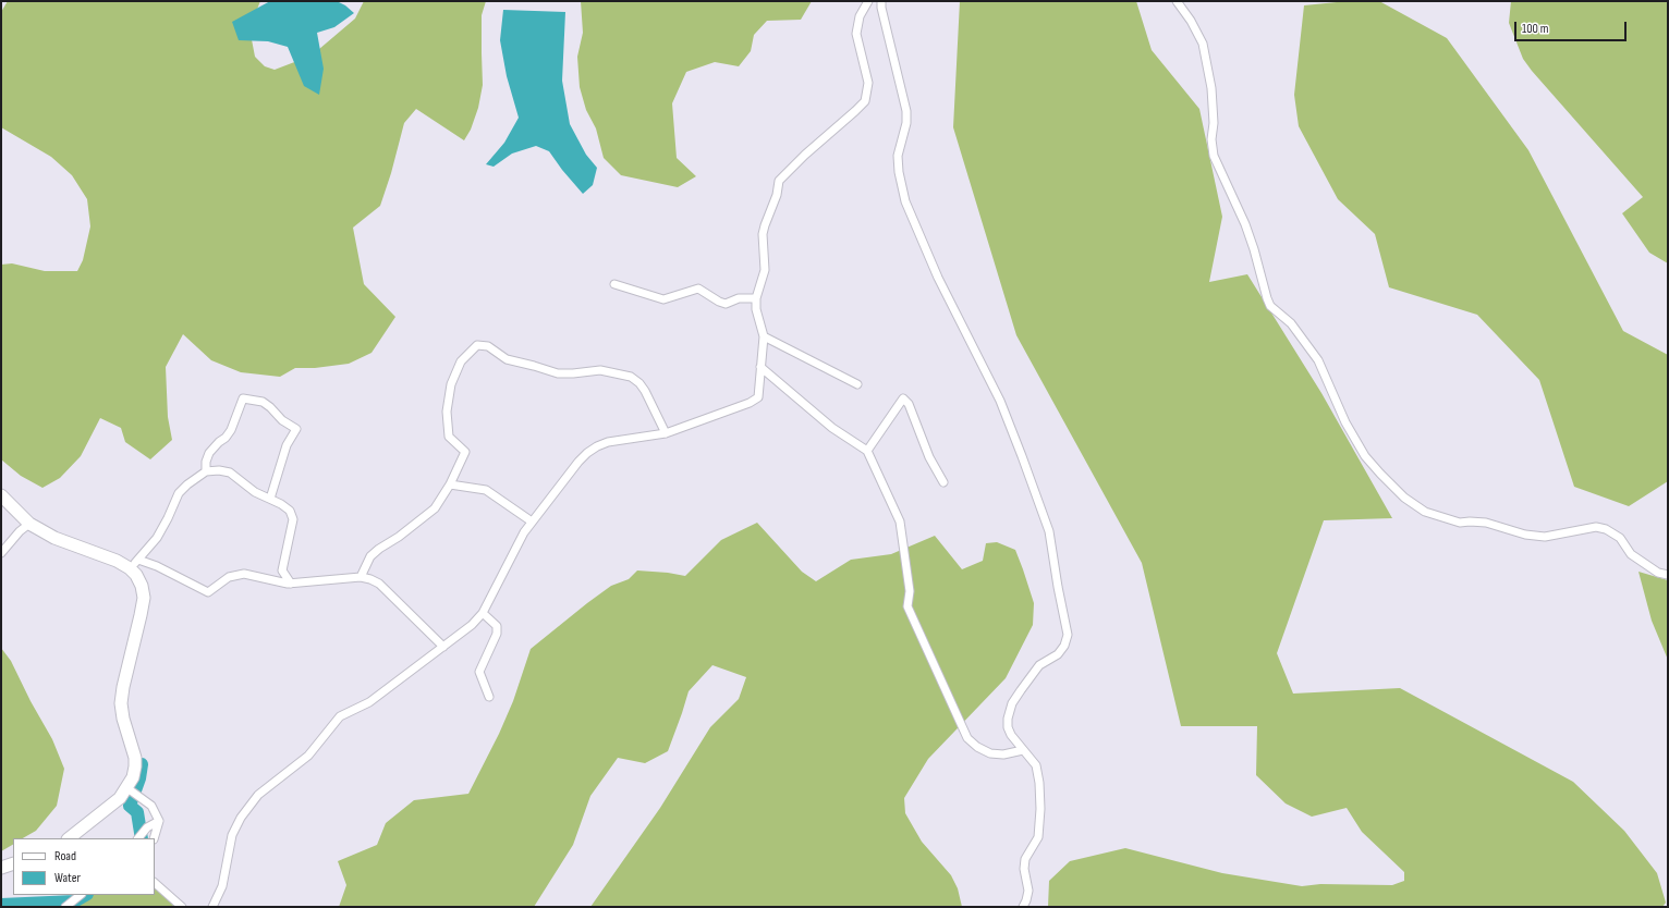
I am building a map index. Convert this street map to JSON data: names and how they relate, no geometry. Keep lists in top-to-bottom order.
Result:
{
  "legend": ["Road", "Water"],
  "scale_bar": "100 m"
}
